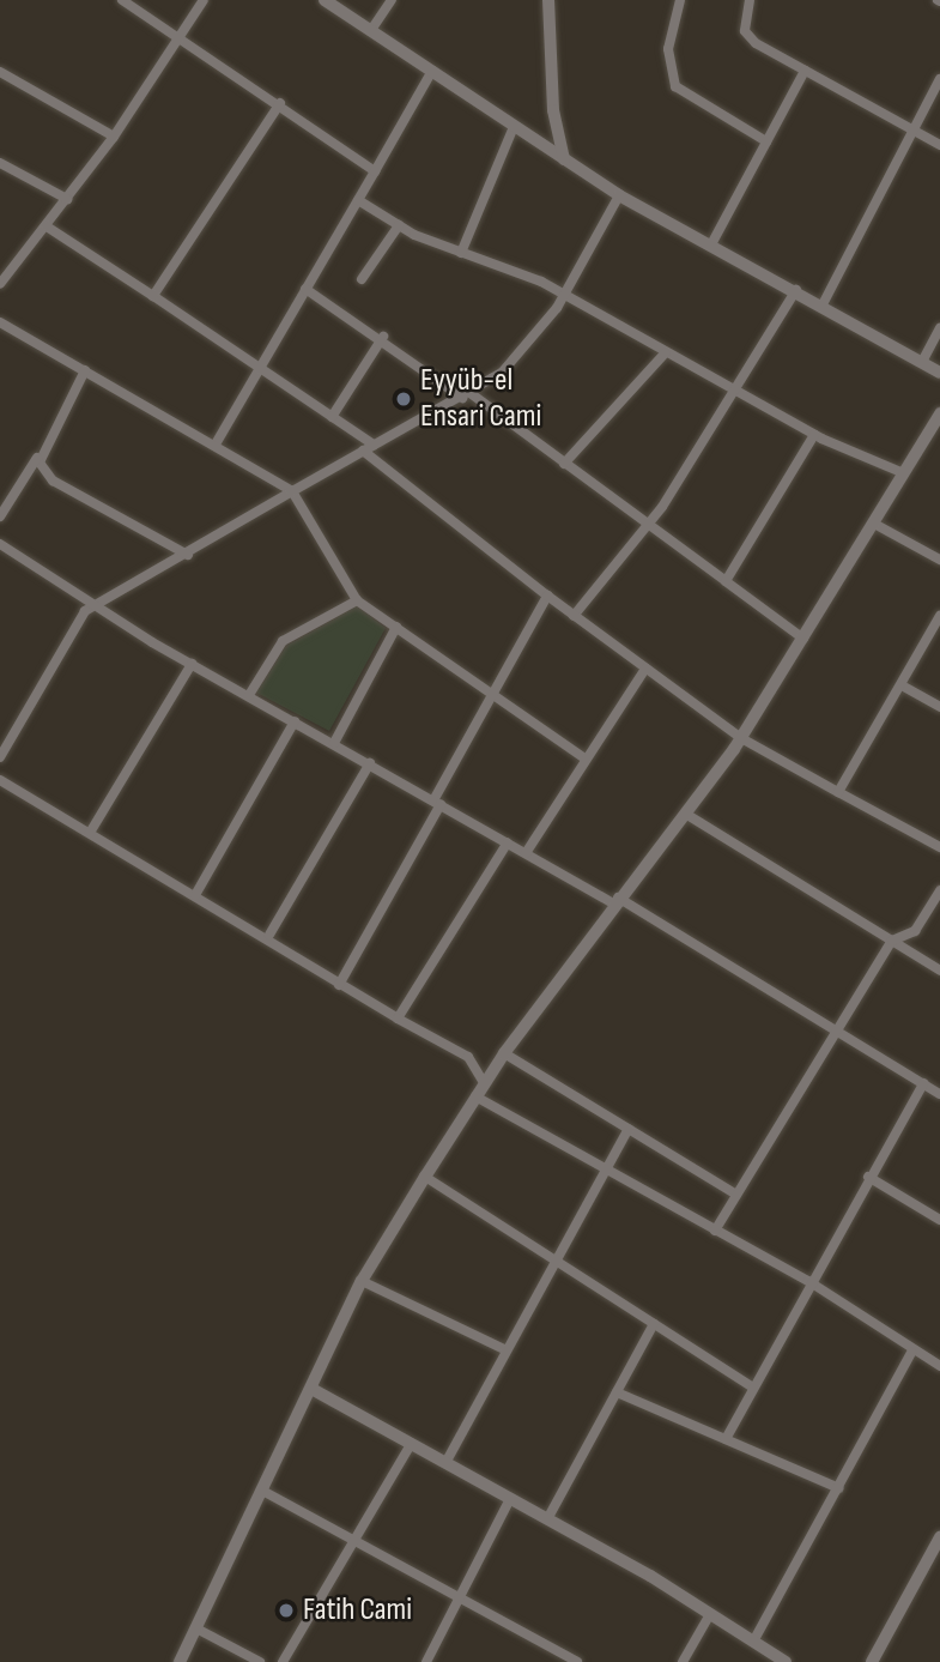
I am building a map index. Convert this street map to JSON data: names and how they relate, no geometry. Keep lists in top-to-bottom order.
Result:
{
  "places": ["Eyyüb-el Ensari Cami", "Fatih Cami"]
}
